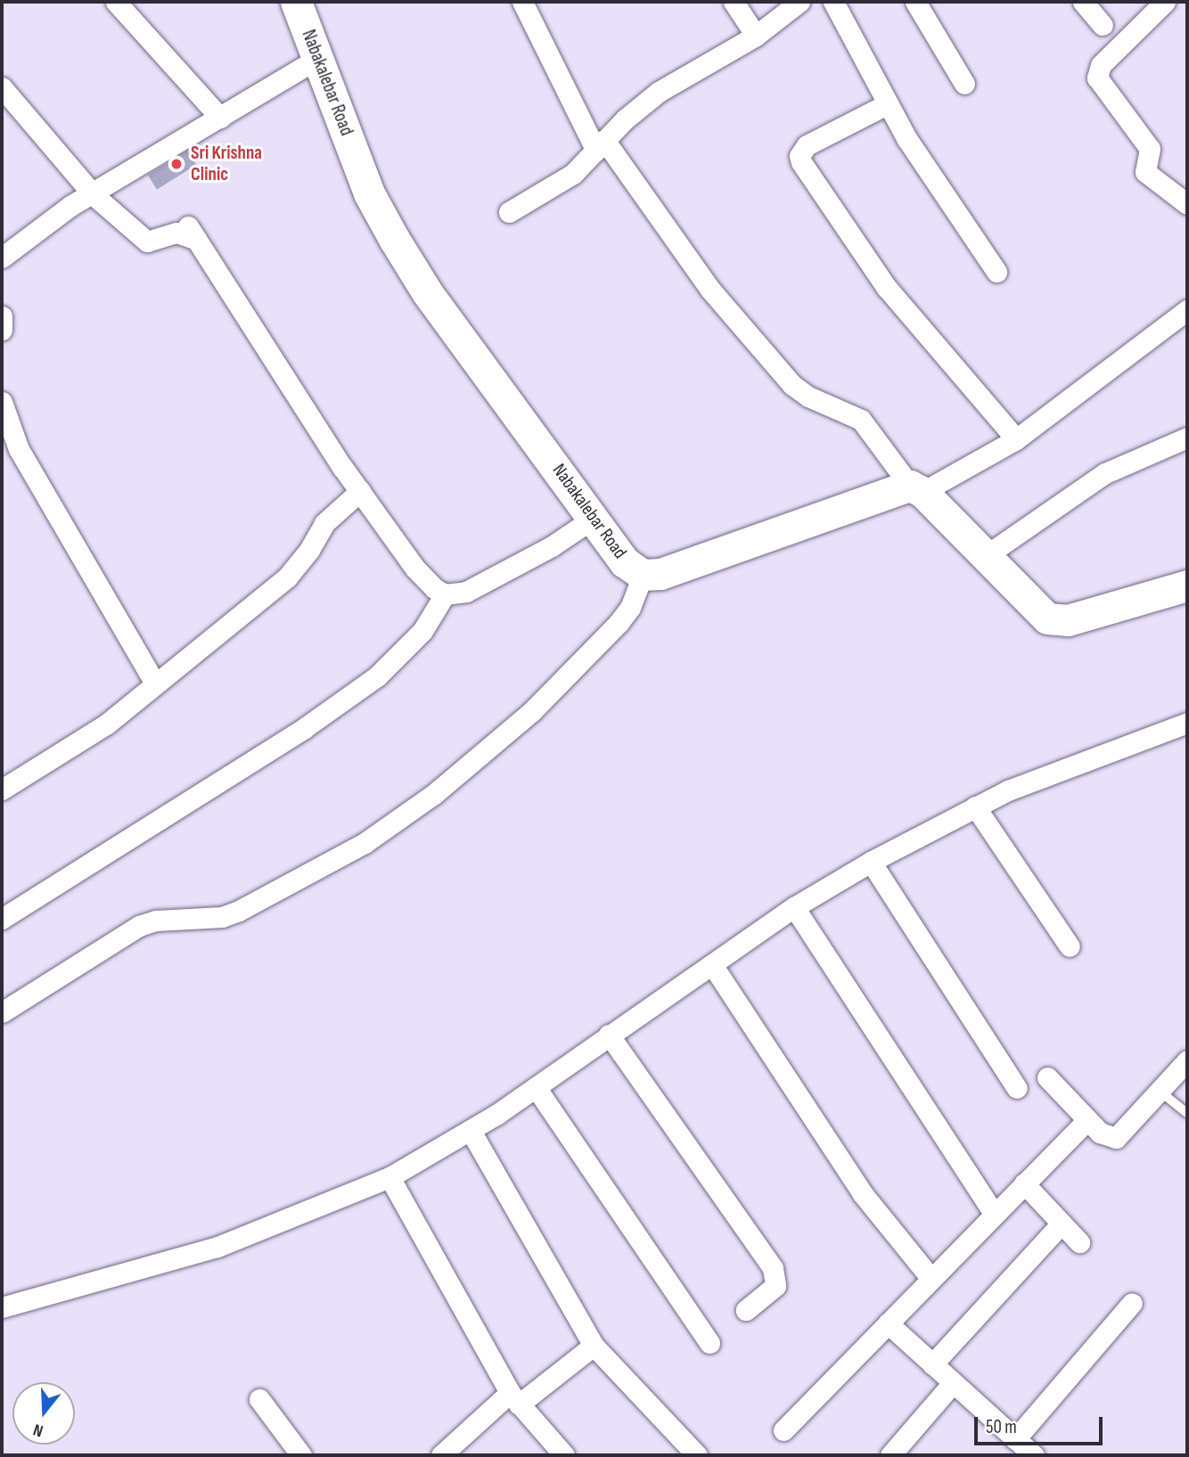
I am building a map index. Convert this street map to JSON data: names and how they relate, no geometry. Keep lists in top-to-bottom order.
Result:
{
  "streets": {
    "main road": ["Nabakalebar Road"]
  },
  "places": ["Sri Krishna Clinic"],
  "scale_bar": "50 m",
  "north": "bottom"
}
